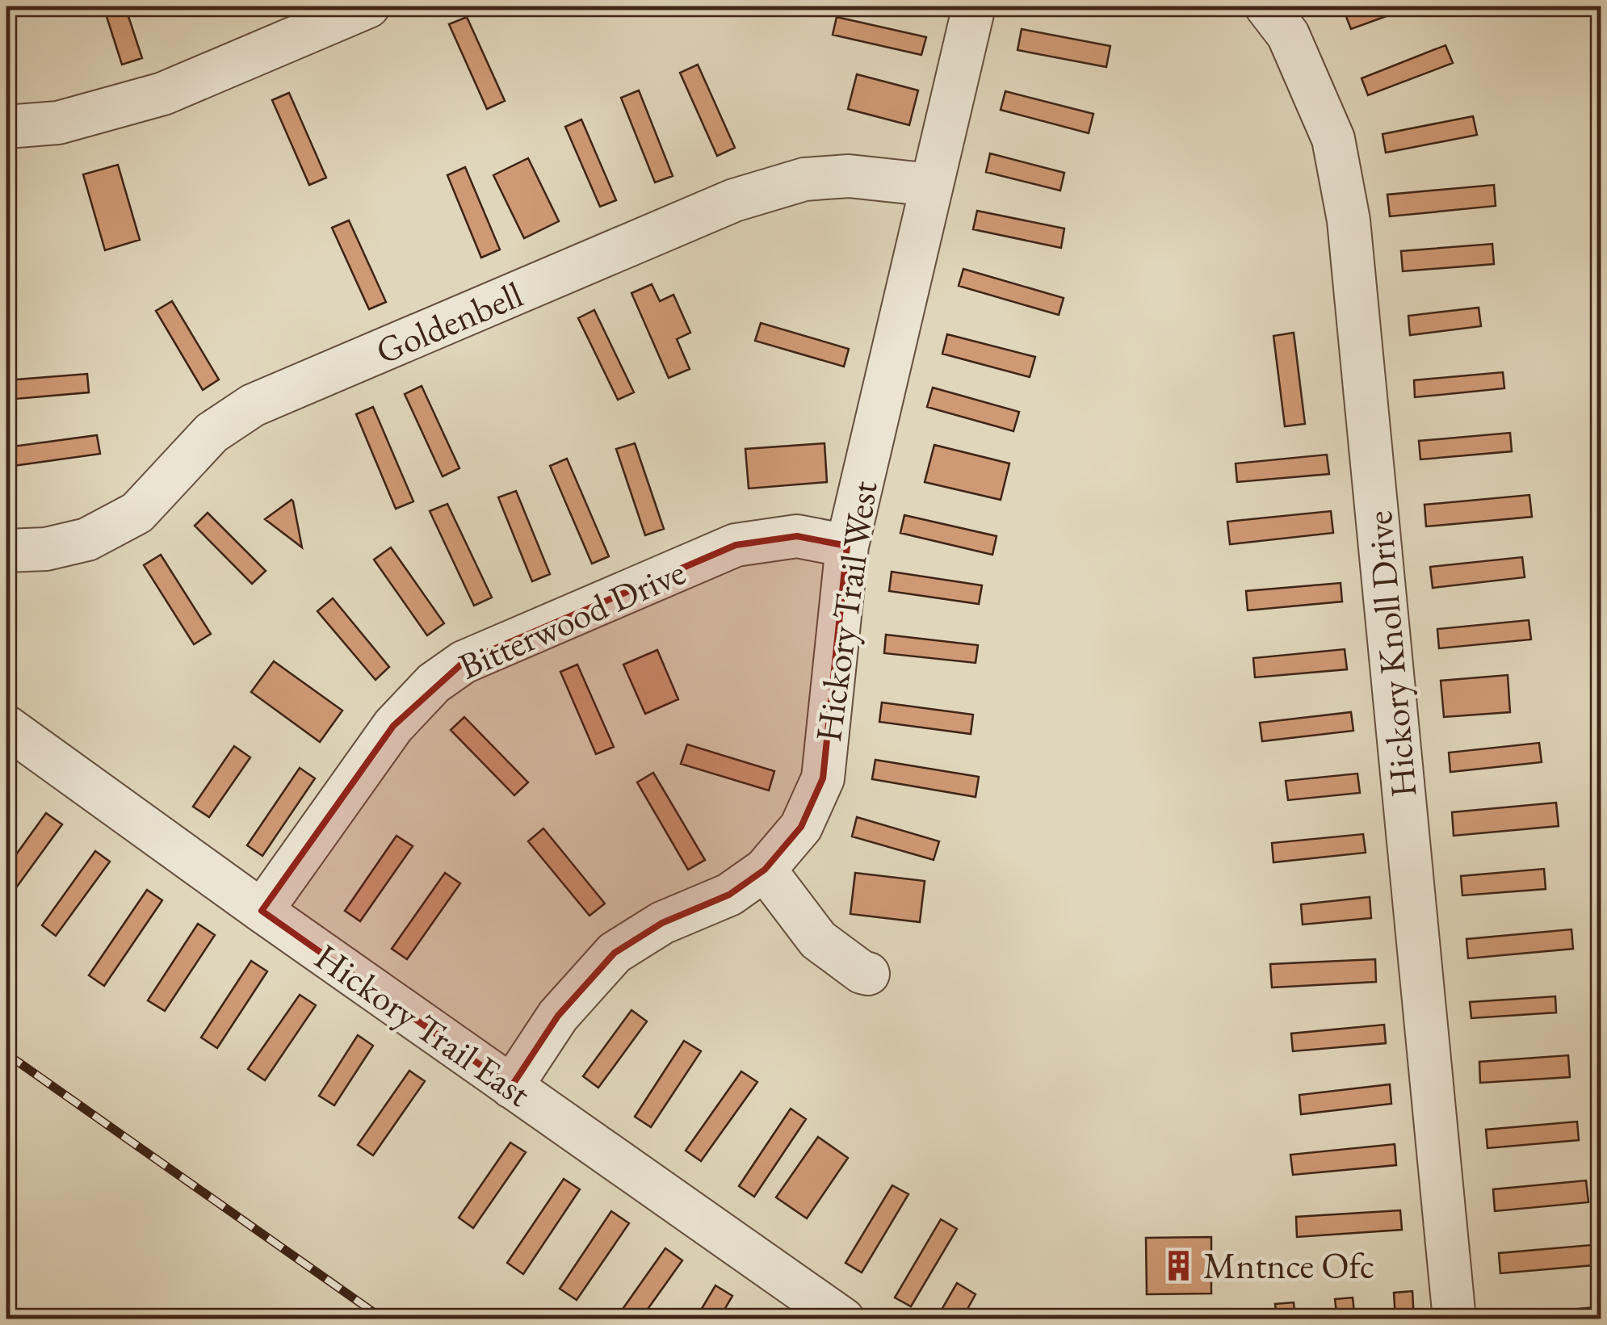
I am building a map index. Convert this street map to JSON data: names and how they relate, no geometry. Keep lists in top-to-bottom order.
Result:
{
  "streets": {
    "street": [
      "Goldenbell",
      "Hickory Trail West",
      "Bitterwood Drive",
      "Hickory Knoll Drive",
      "Hickory Trail East"
    ]
  },
  "crossings": [
    ["Goldenbell", "Hickory Trail West"],
    ["Hickory Trail West", "Bitterwood Drive"],
    ["Hickory Trail West", "Hickory Trail East"],
    ["Bitterwood Drive", "Hickory Trail East"]
  ],
  "places": {
    "building": ["Mntnce Ofc"]
  }
}
